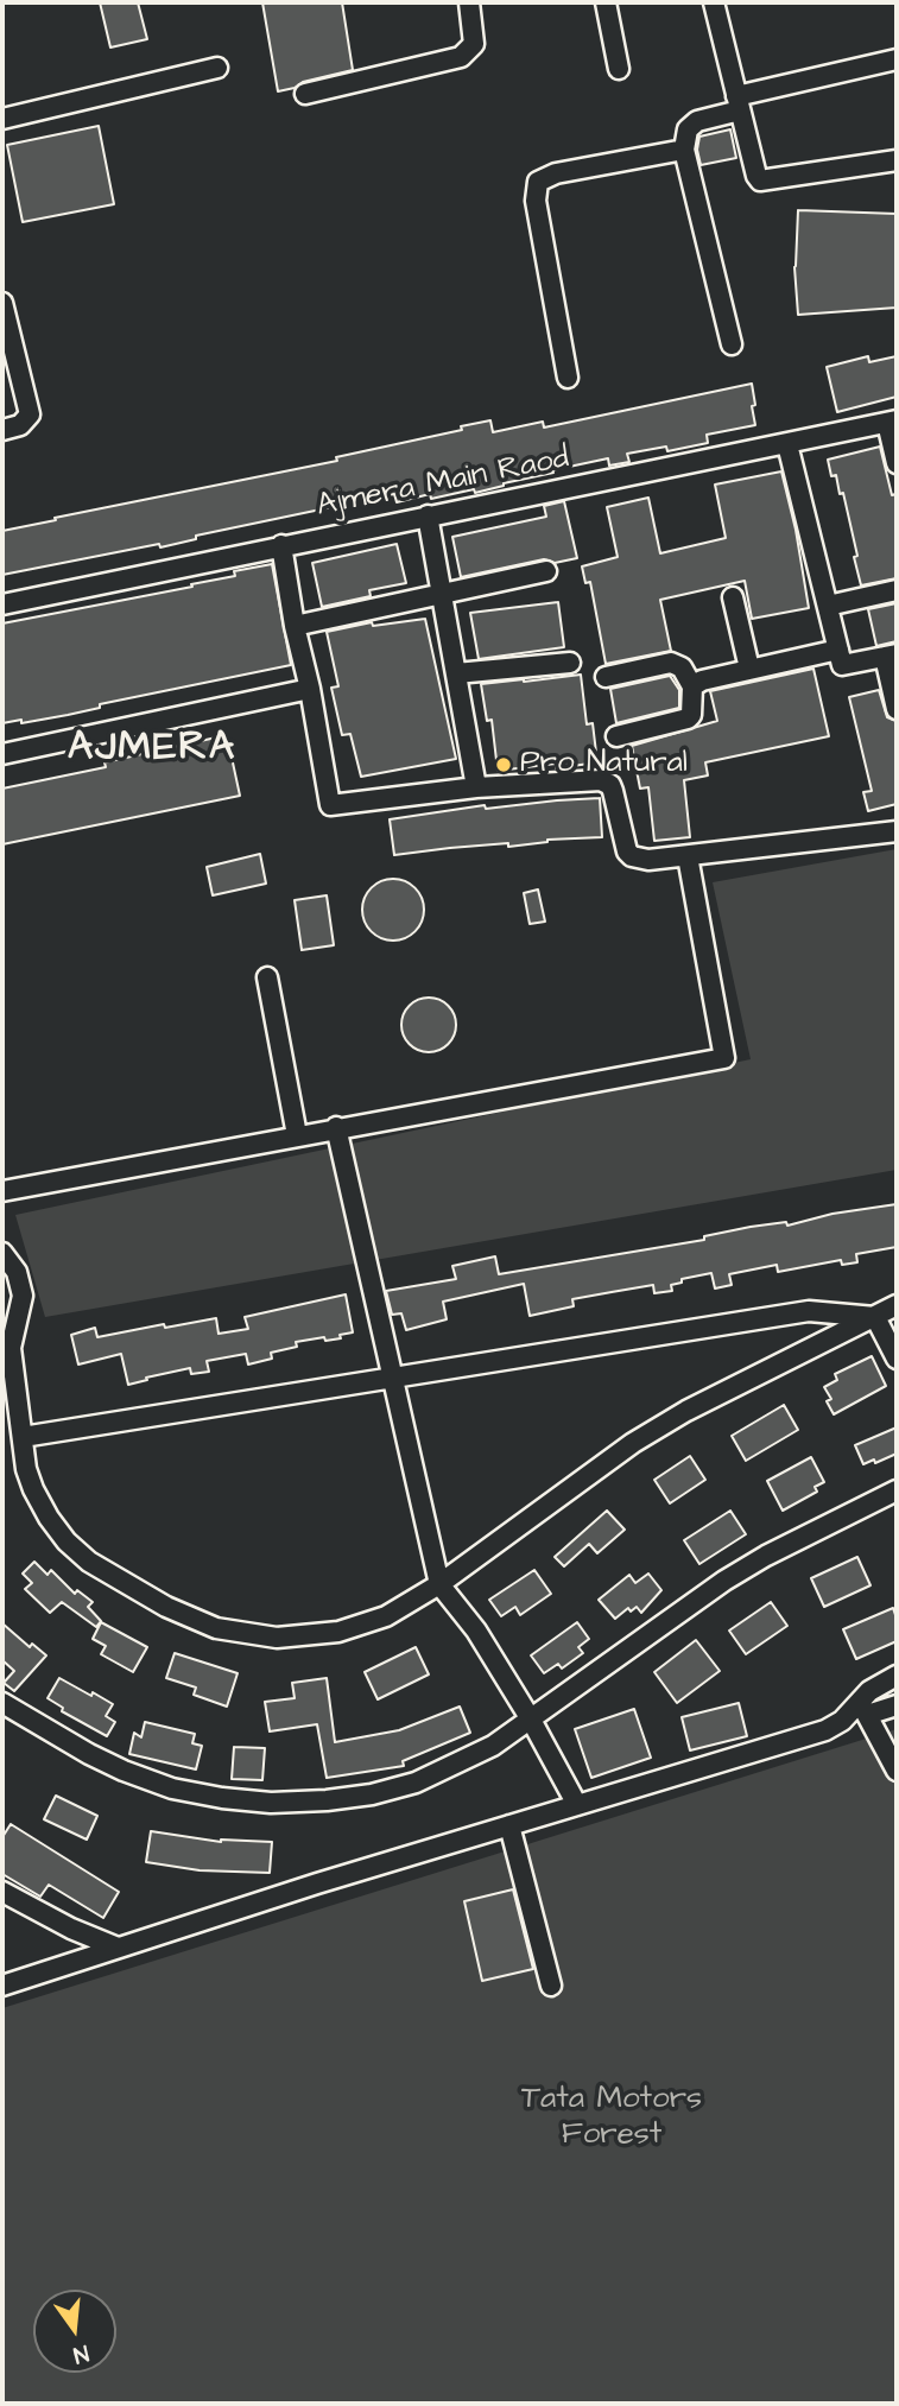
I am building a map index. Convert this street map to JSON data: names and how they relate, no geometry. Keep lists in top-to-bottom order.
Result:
{
  "streets": {
    "street": ["Ajmera Main Raod"]
  },
  "districts": ["AJMERA"],
  "parks": ["Tata Motors Forest"],
  "places": ["Pro Natural"],
  "north": "bottom"
}
